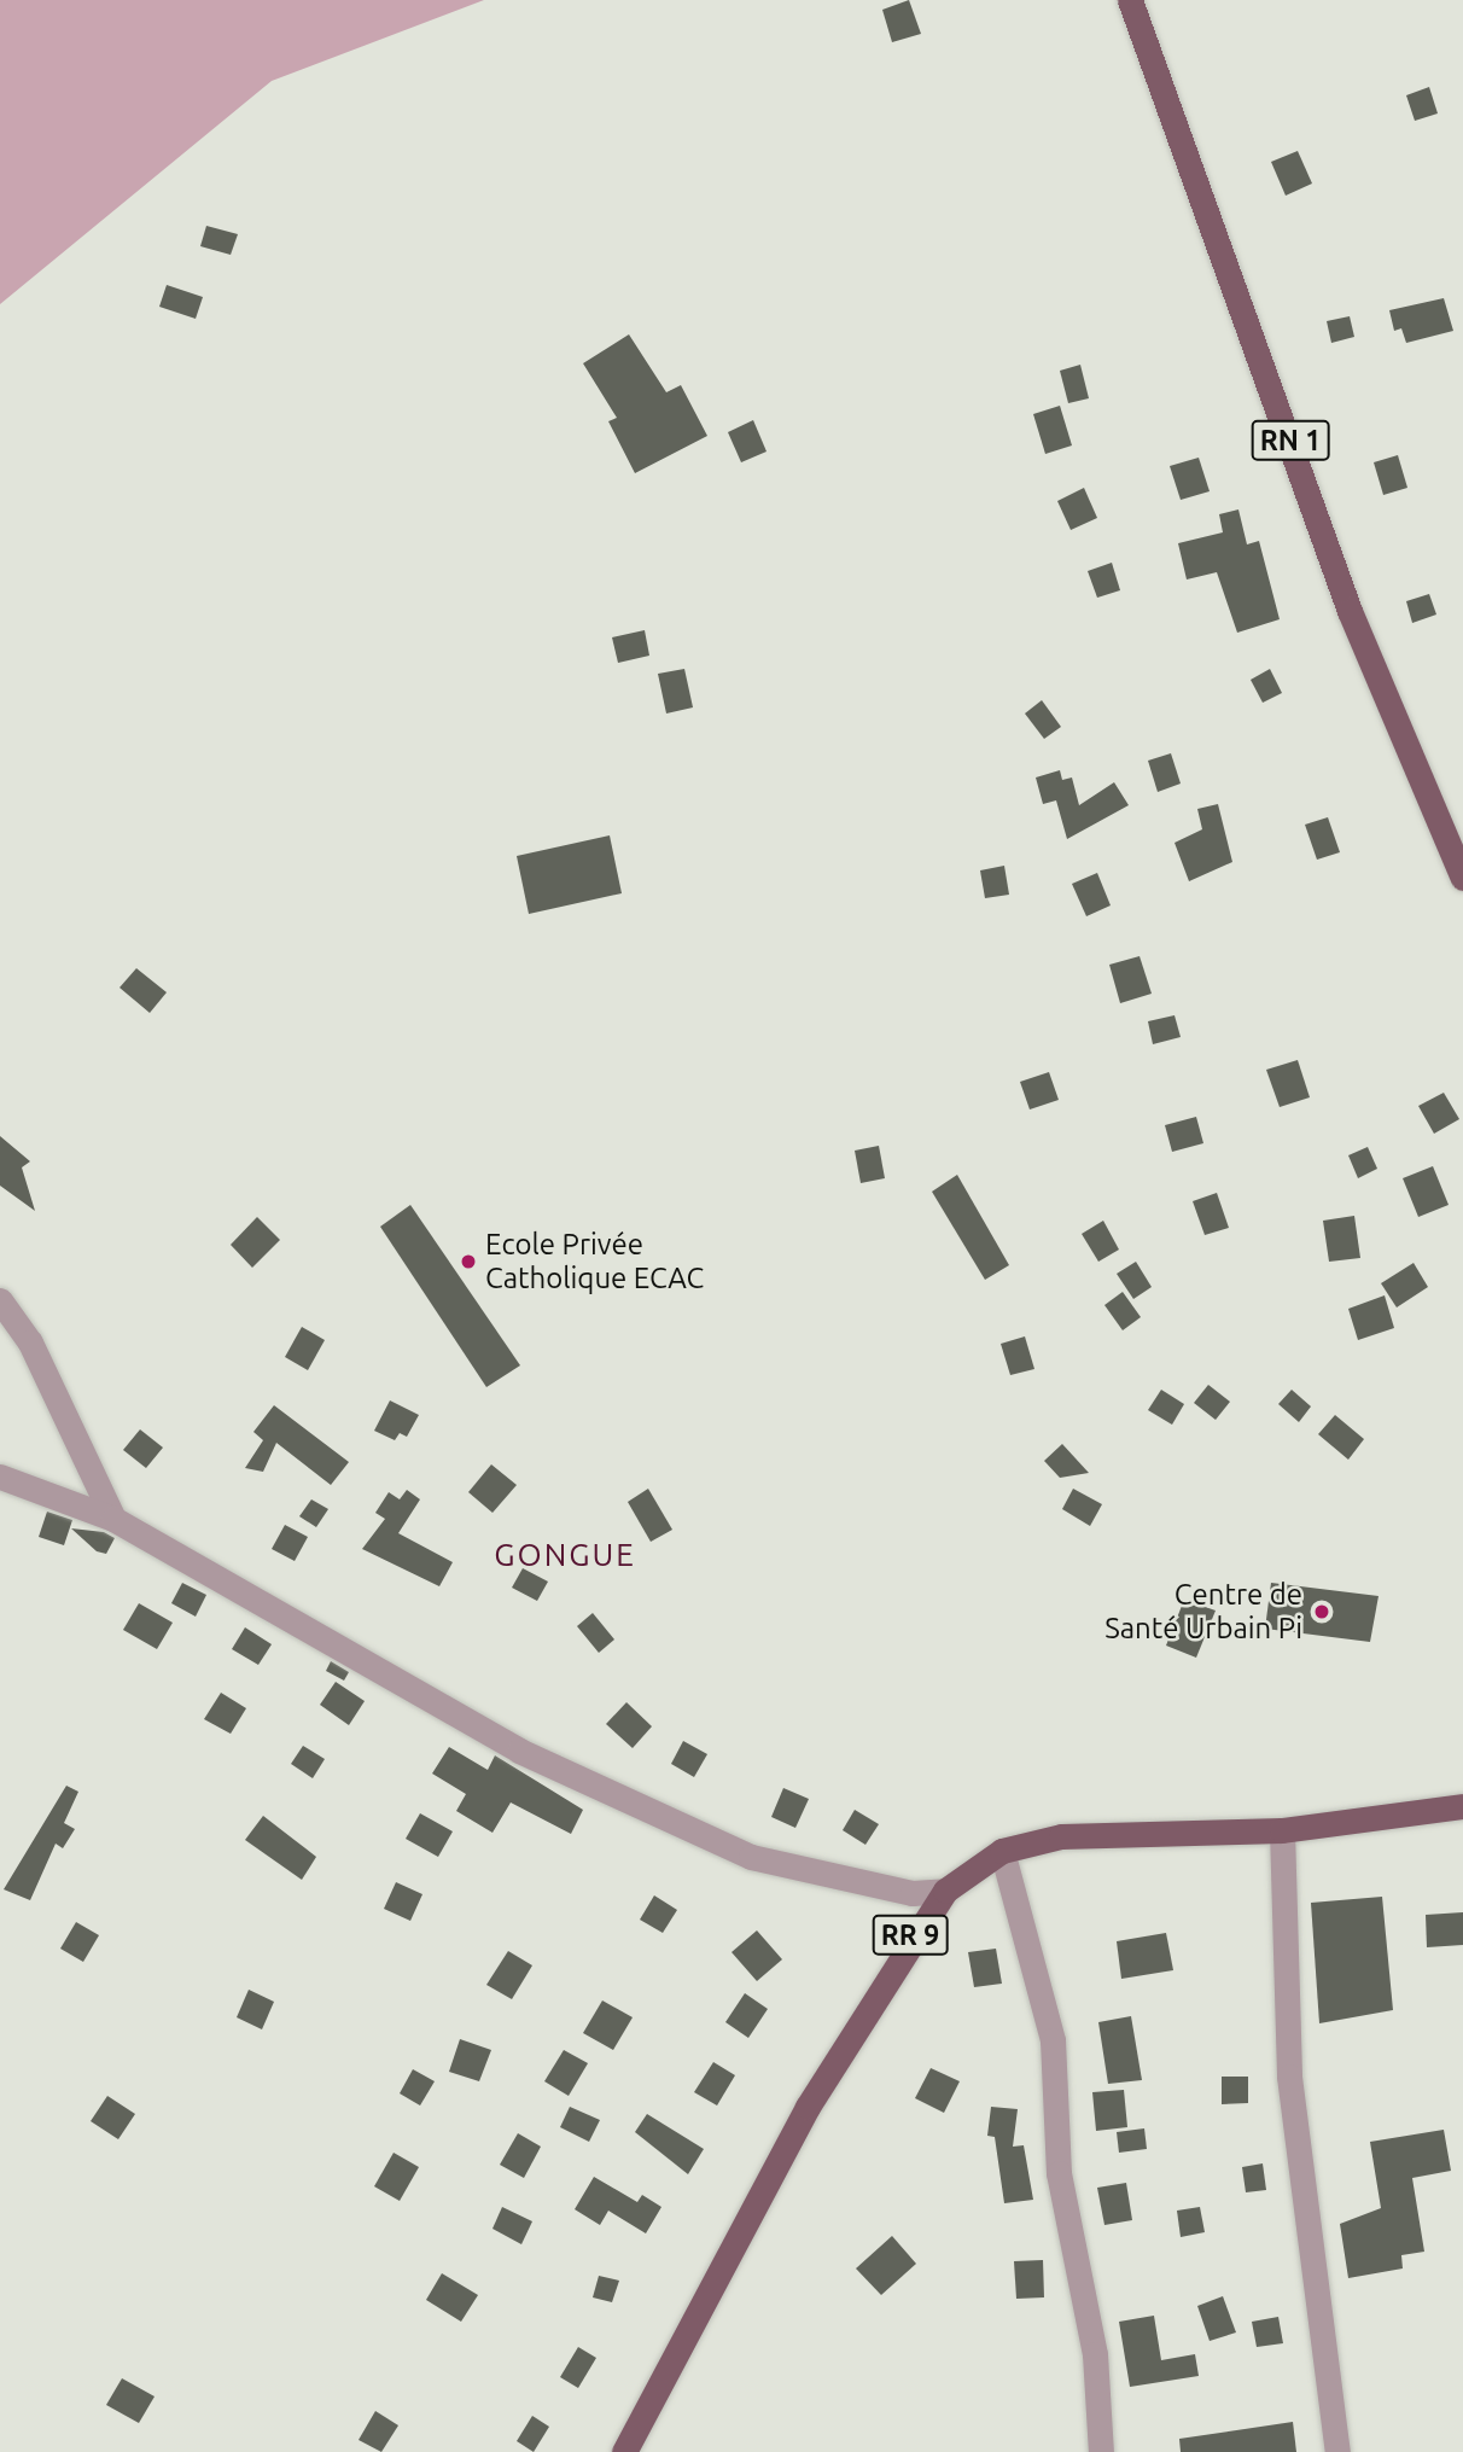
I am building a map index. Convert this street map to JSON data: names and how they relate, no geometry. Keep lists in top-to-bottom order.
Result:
{
  "streets": {
    "main road": ["RN 1", "RR 9"]
  },
  "districts": ["GONGUE"],
  "places": ["Ecole Privée Catholique ECAC", "Centre de Santé Urbain Pi"]
}
